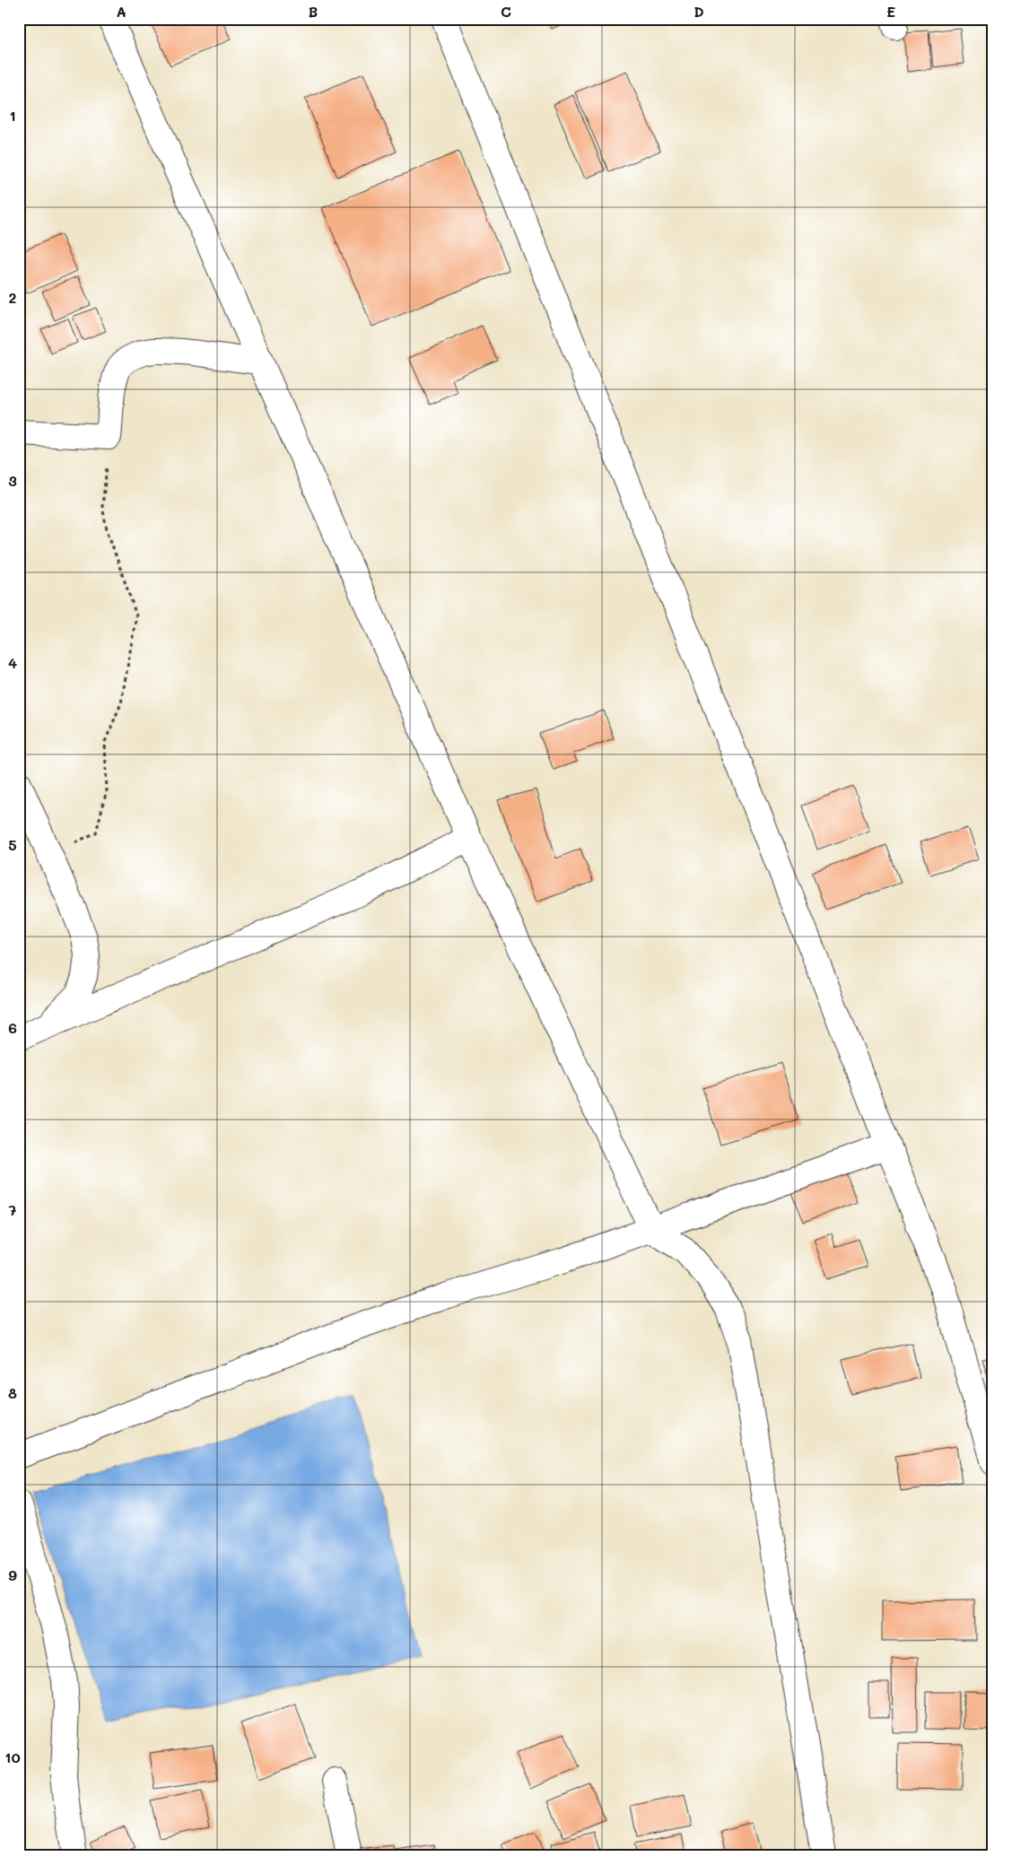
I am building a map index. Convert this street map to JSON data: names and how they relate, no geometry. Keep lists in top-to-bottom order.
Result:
{
  "grid": {
    "columns": [
      "A",
      "B",
      "C",
      "D",
      "E"
    ],
    "rows": [
      "1",
      "2",
      "3",
      "4",
      "5",
      "6",
      "7",
      "8",
      "9",
      "10"
    ]
  }
}
